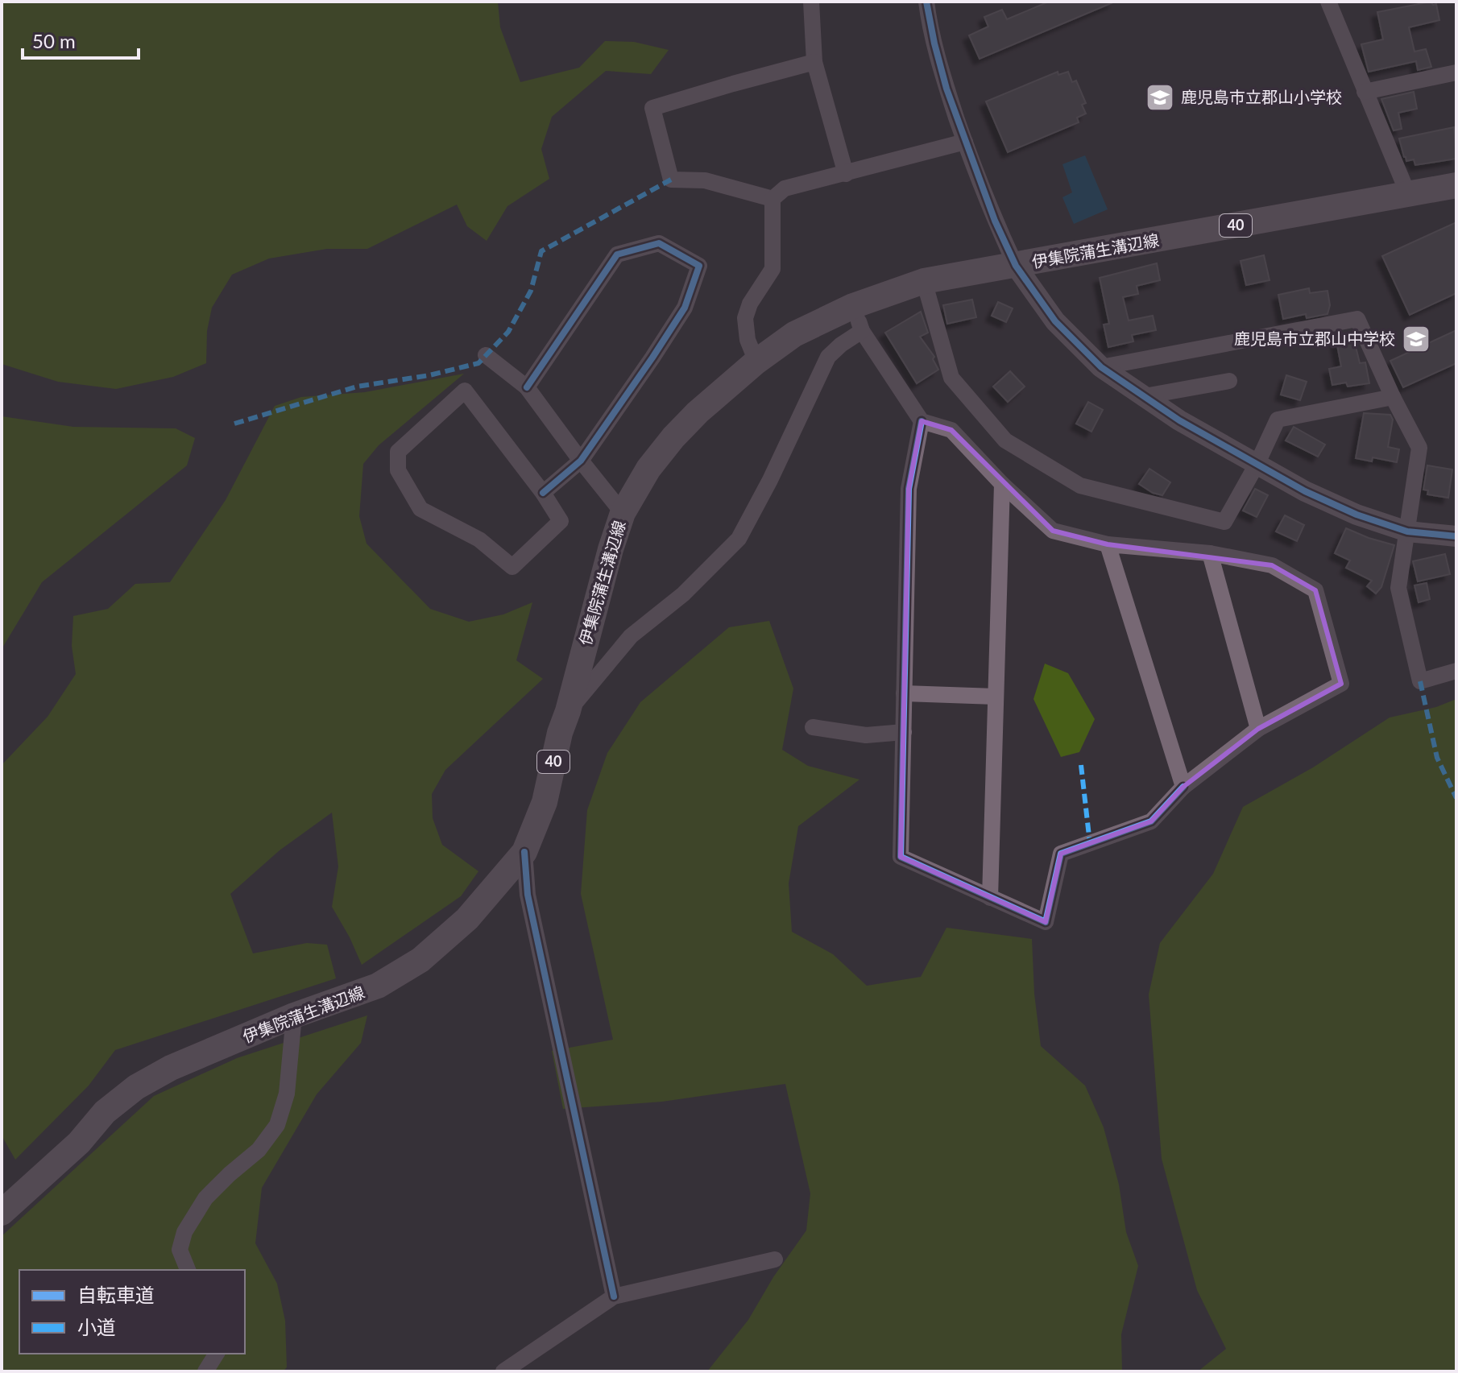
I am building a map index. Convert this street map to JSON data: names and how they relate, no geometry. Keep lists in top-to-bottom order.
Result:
{
  "streets": {
    "main road": ["40", "伊集院蒲生溝辺線"]
  },
  "places": {
    "school or university": ["鹿児島市立郡山小学校", "鹿児島市立郡山中学校"]
  },
  "legend": ["自転車道", "小道"],
  "scale_bar": "50 m"
}
